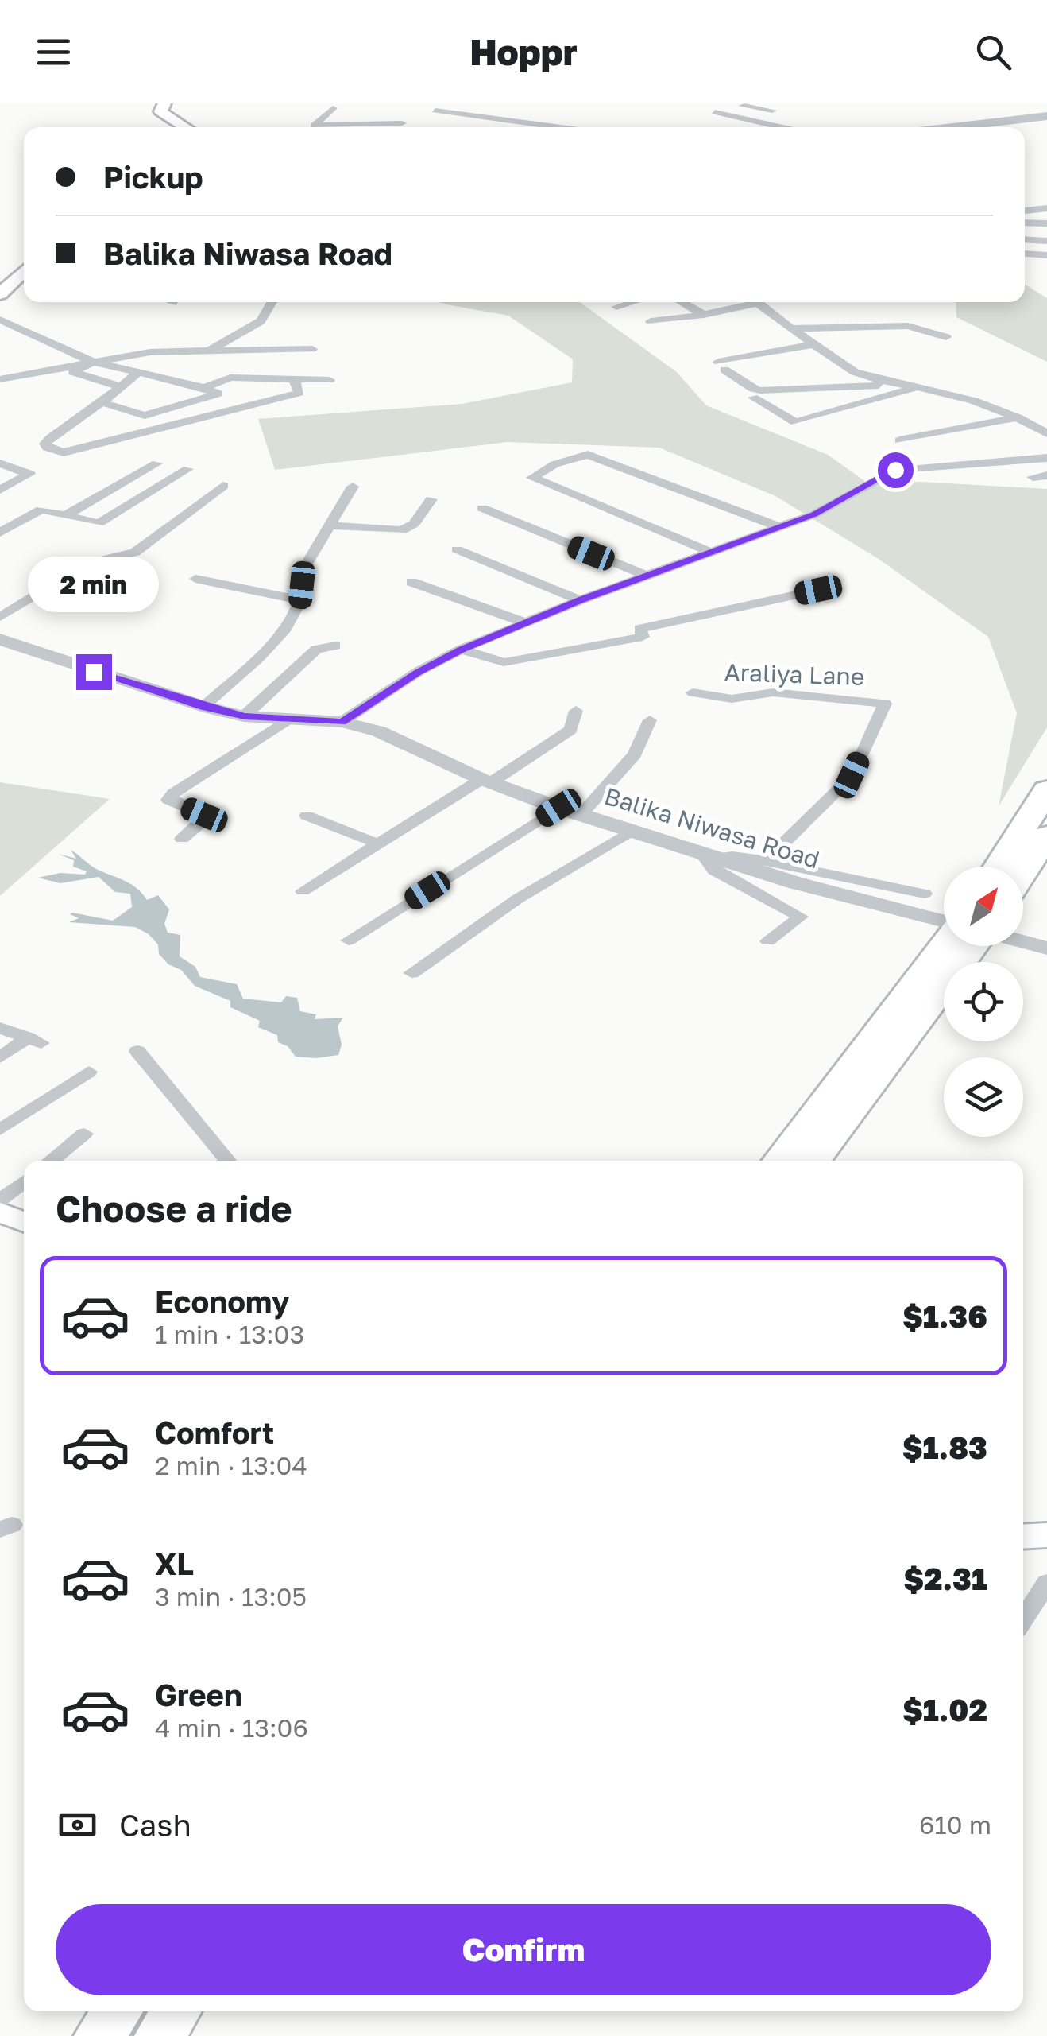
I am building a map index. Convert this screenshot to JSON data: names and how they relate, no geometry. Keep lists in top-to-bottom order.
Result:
{
  "streets": {
    "street": ["Araliya Lane", "Balika Niwasa Road"]
  },
  "north": "top right",
  "page": {
    "header": "Hoppr",
    "banner": ["Pickup", "Balika Niwasa Road"],
    "bubble": "2 min",
    "heading": "Choose a ride",
    "list": [
      {
        "name": "Economy",
        "note": "1 min · 13:03",
        "value": "$1.36"
      },
      {
        "name": "Comfort",
        "note": "2 min · 13:04",
        "value": "$1.83"
      },
      {
        "name": "XL",
        "note": "3 min · 13:05",
        "value": "$2.31"
      },
      {
        "name": "Green",
        "note": "4 min · 13:06",
        "value": "$1.02"
      }
    ],
    "pay": ["Cash", "610 m"],
    "buttons": "Confirm"
  }
}
